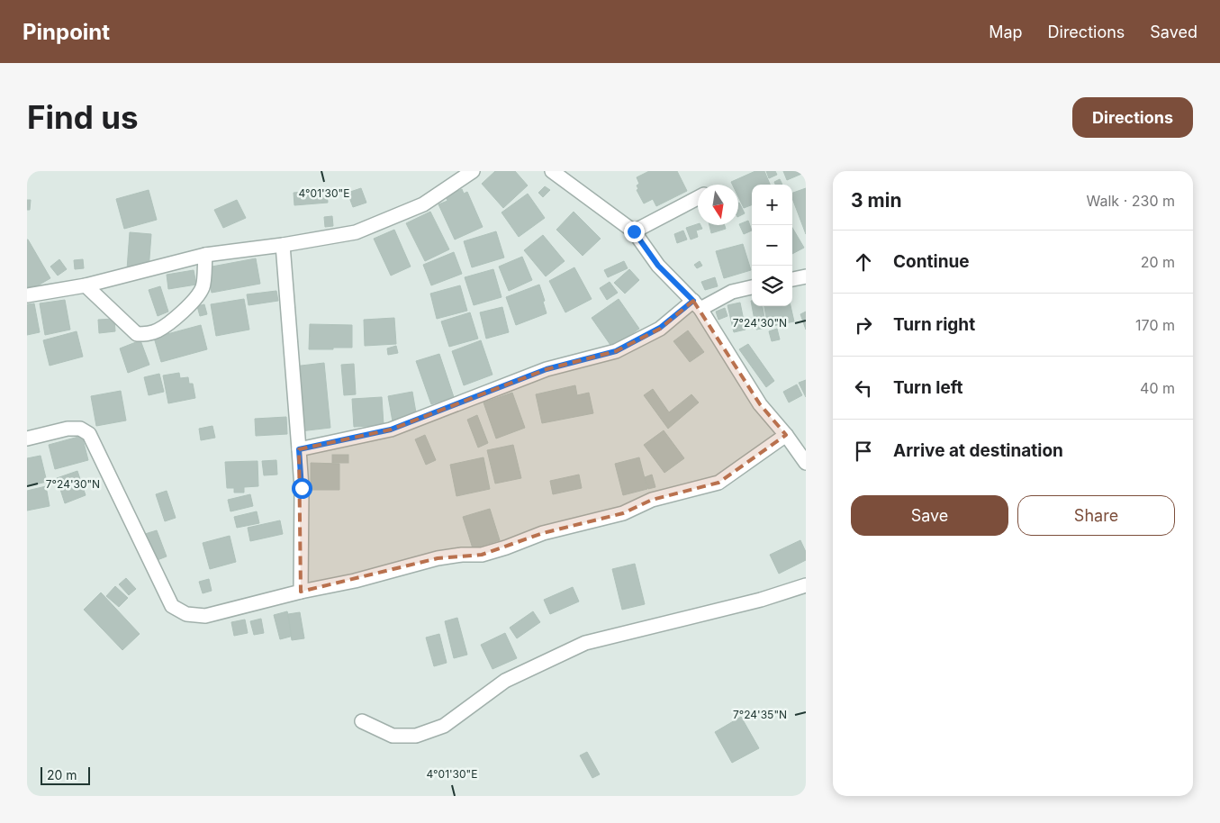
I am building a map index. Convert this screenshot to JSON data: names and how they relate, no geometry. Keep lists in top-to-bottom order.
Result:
{
  "scale_bar": "20 m",
  "north": "bottom",
  "page": {
    "header": "Pinpoint",
    "nav": ["Map", "Directions", "Saved"],
    "buttons": [
      "Directions",
      ["Save", "Share"]
    ],
    "title": "Find us",
    "heading": ["3 min", "Walk · 230 m"],
    "map_buttons": ["+", "−"],
    "list": [
      ["Continue", "20 m"],
      ["Turn right", "170 m"],
      ["Turn left", "40 m"],
      "Arrive at destination"
    ],
    "scale": "20 m"
  },
  "coordinates": ["4°01'30\"E", "7°24'30\"N", "7°24'35\"N"]
}
